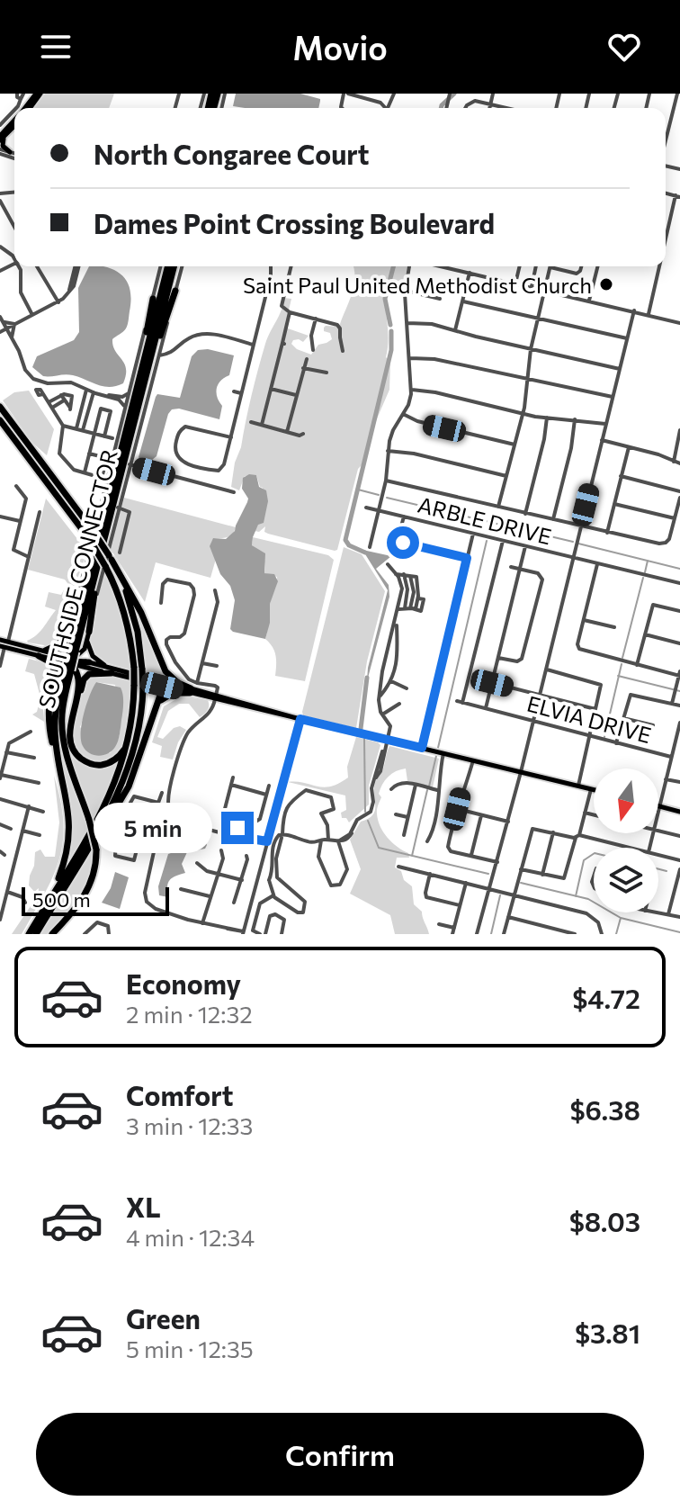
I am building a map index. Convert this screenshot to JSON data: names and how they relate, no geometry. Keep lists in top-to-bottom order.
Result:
{
  "streets": {
    "highway": ["SOUTHSIDE CONNECTOR"],
    "street": ["ARBLE DRIVE", "ELVIA DRIVE"]
  },
  "crossings": [
    ["ARBLE DRIVE", "ELVIA DRIVE"]
  ],
  "places": ["Saint Paul United Methodist Church"],
  "scale_bar": "500 m",
  "north": "bottom",
  "page": {
    "header": "Movio",
    "banner": ["North Congaree Court", "Dames Point Crossing Boulevard"],
    "bubble": "5 min",
    "scale": "500 m",
    "list": [
      {
        "name": "Economy",
        "note": "2 min · 12:32",
        "value": "$4.72"
      },
      {
        "name": "Comfort",
        "note": "3 min · 12:33",
        "value": "$6.38"
      },
      {
        "name": "XL",
        "note": "4 min · 12:34",
        "value": "$8.03"
      },
      {
        "name": "Green",
        "note": "5 min · 12:35",
        "value": "$3.81"
      }
    ],
    "buttons": "Confirm"
  }
}
